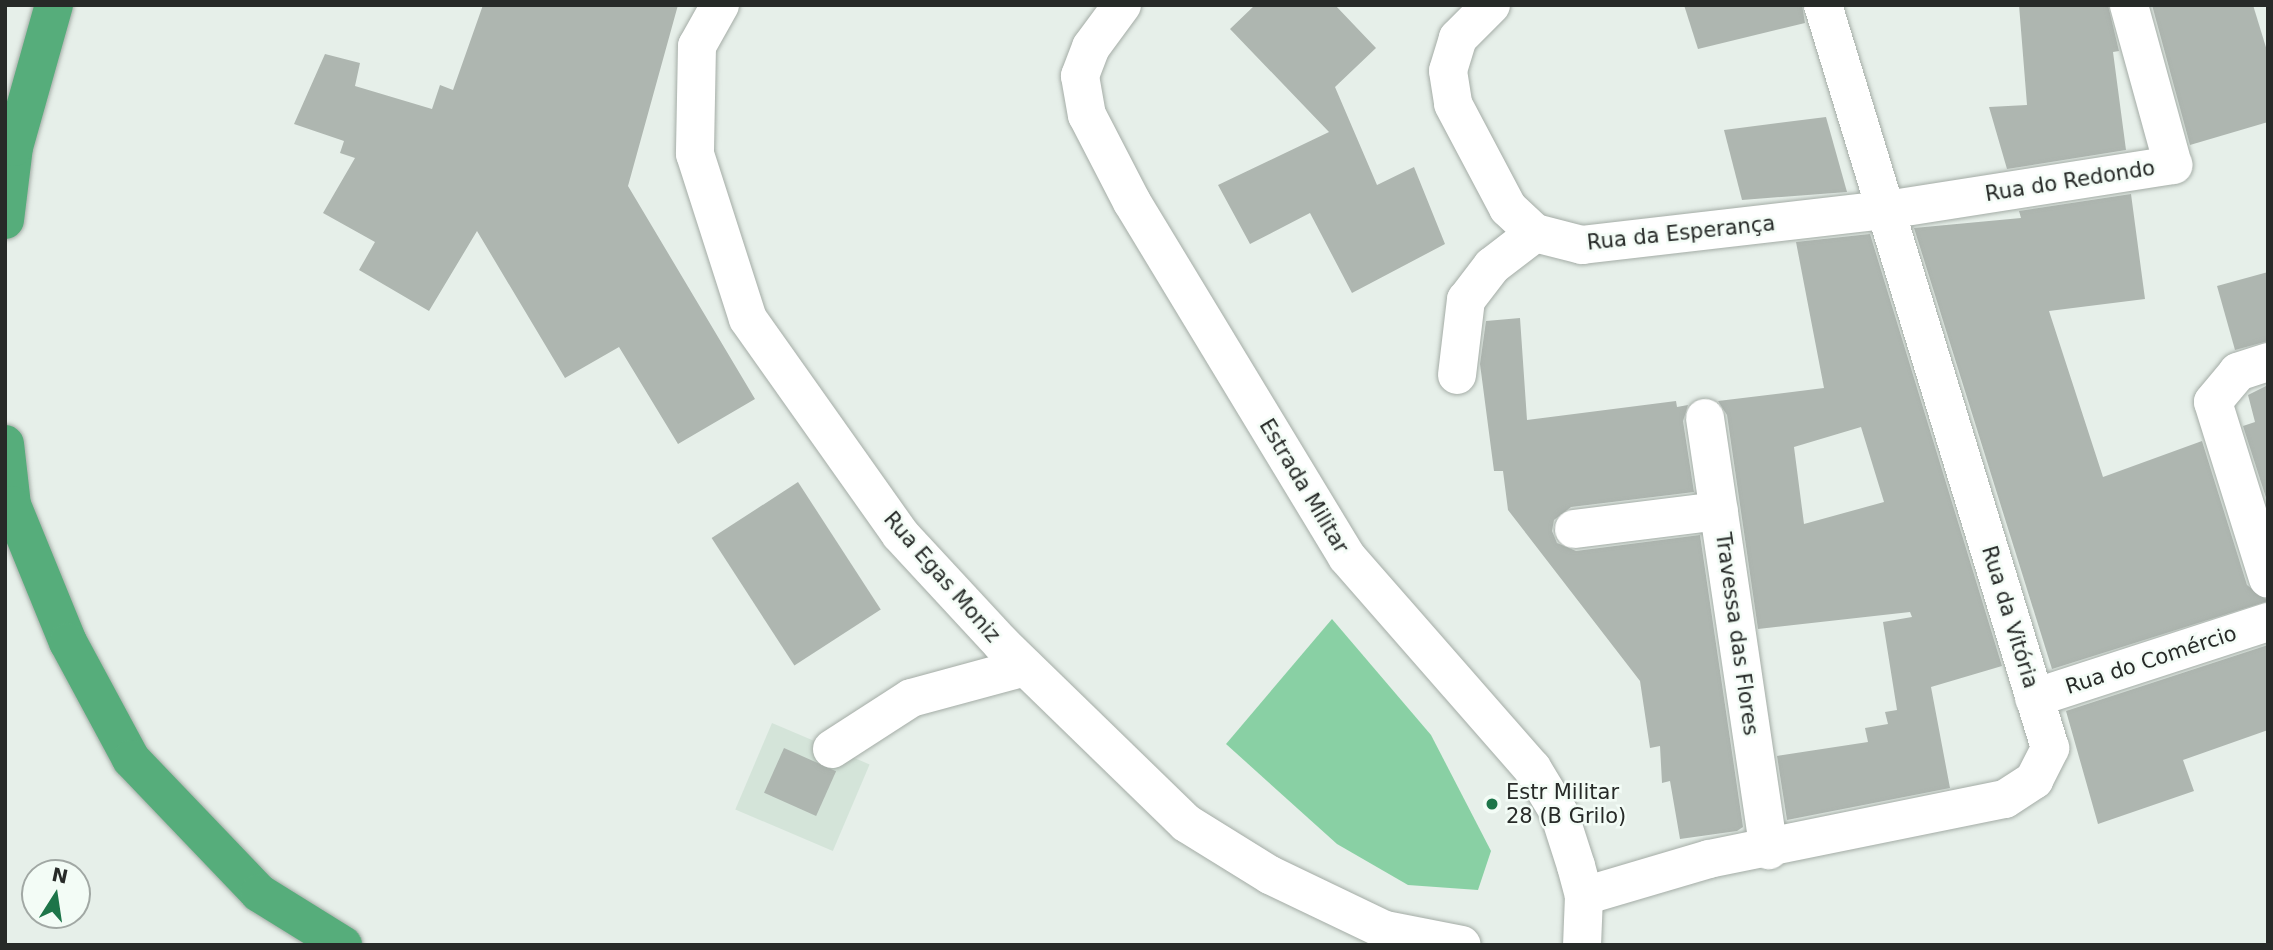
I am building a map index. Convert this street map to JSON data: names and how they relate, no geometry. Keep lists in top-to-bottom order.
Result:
{
  "streets": {
    "street": [
      "Rua do Redondo",
      "Rua da Esperança",
      "Estrada Militar",
      "Rua Egas Moniz",
      "Rua da Vitória",
      "Travessa das Flores",
      "Rua do Comércio"
    ]
  },
  "crossings": [
    ["Rua do Redondo", "Rua da Esperança"],
    ["Rua do Redondo", "Rua da Vitória"],
    ["Rua da Esperança", "Rua da Vitória"],
    ["Estrada Militar", "Rua da Vitória"],
    ["Rua da Vitória", "Travessa das Flores"],
    ["Rua da Vitória", "Rua do Comércio"]
  ],
  "places": ["Estr Militar 28 (B Grilo)"],
  "north": "top"
}
